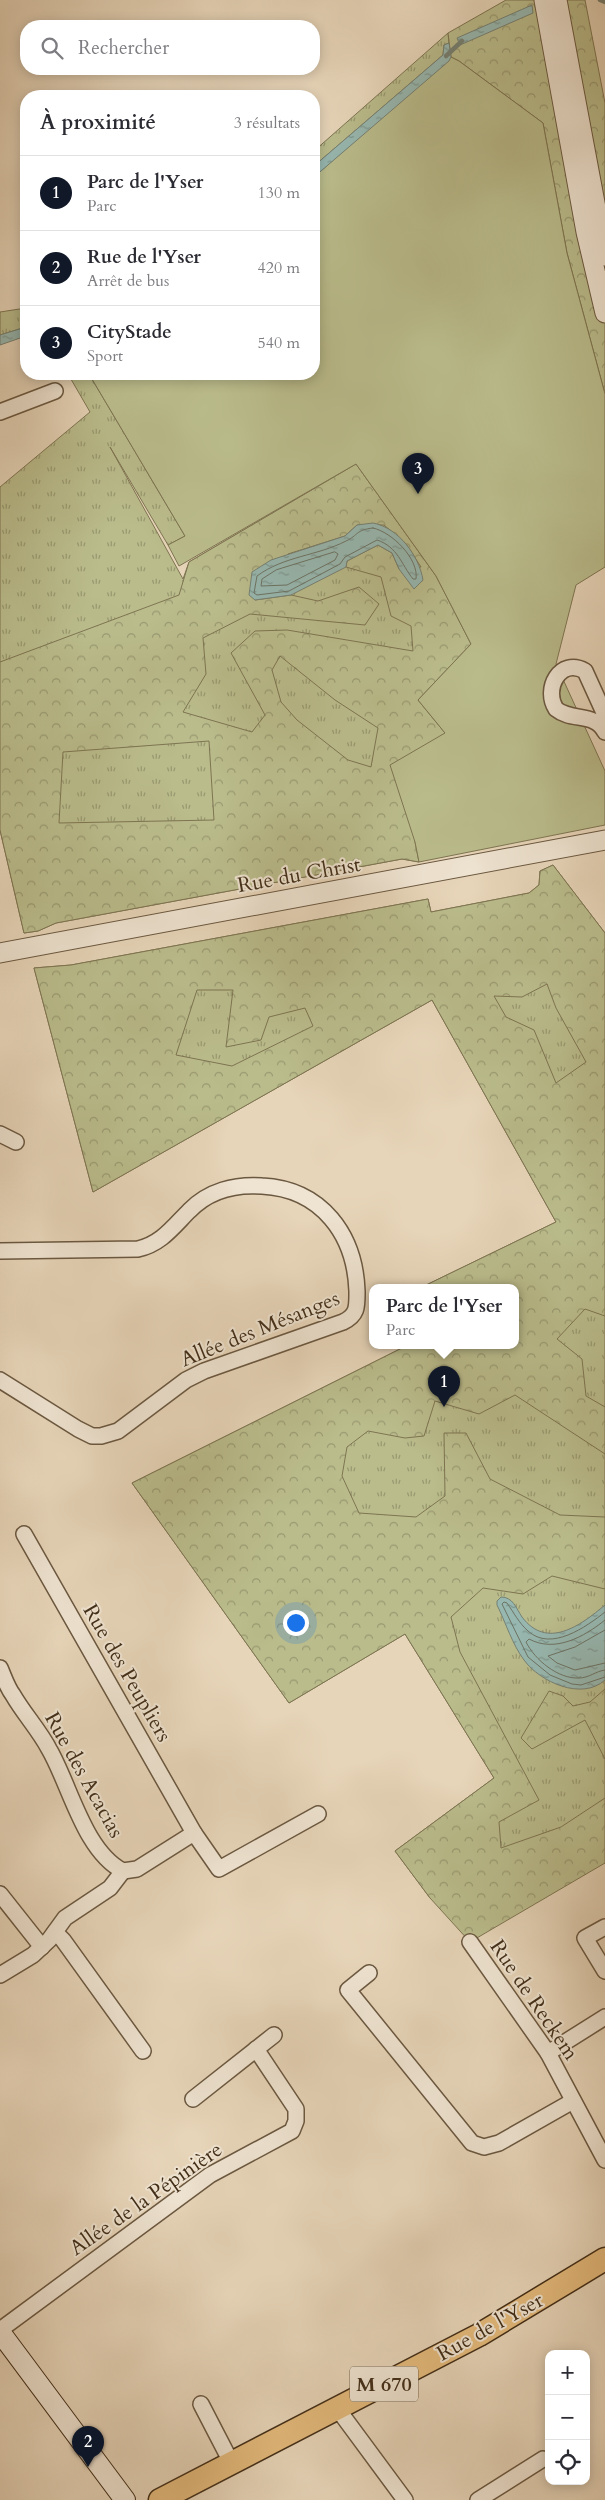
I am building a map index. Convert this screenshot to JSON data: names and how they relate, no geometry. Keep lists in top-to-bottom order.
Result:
{
  "streets": {
    "main road": ["Rue de l'Yser", "M 670"],
    "street": [
      "Rue du Christ",
      "Allée des Mésanges",
      "Rue des Peupliers",
      "Rue des Acacias",
      "Rue de Reckem",
      "Allée de la Pépinière"
    ]
  },
  "page": {
    "search": "Rechercher",
    "heading": ["À proximité", "3 résultats"],
    "list": [
      {
        "mark": "1",
        "name": "Parc de l'Yser",
        "note": "Parc",
        "value": "130 m"
      },
      {
        "mark": "2",
        "name": "Rue de l'Yser",
        "note": "Arrêt de bus",
        "value": "420 m"
      },
      {
        "mark": "3",
        "name": "CityStade",
        "note": "Sport",
        "value": "540 m"
      }
    ],
    "pins": ["3", "1", "2"],
    "popup": ["Parc de l'Yser", "Parc"],
    "map_buttons": ["+", "−"]
  }
}
